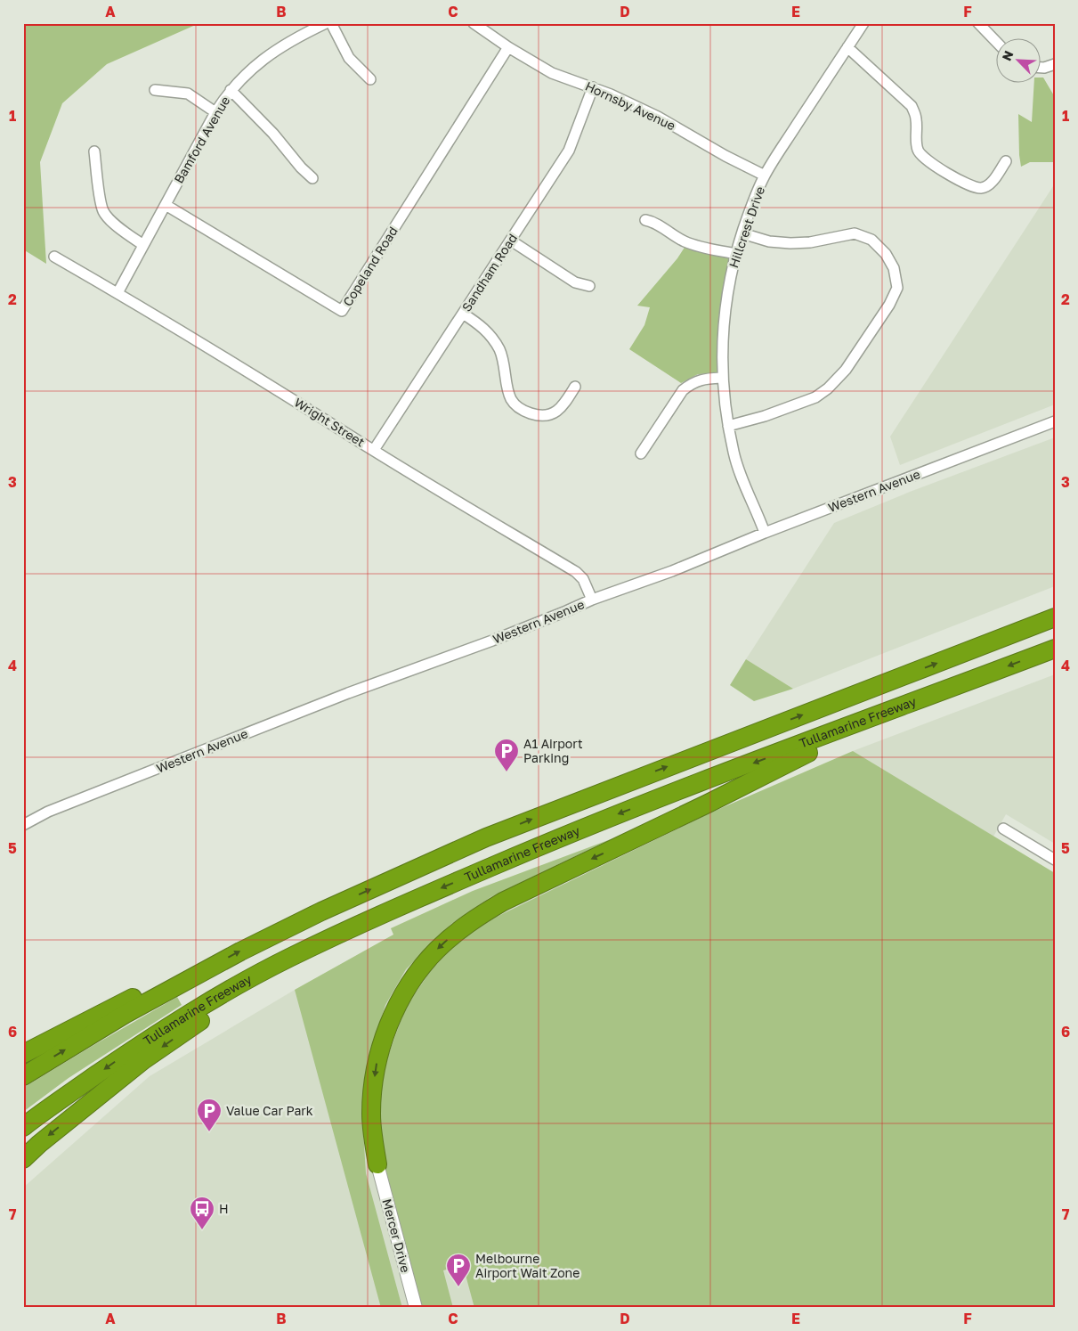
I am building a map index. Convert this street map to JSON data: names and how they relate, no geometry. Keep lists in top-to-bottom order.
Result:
{
  "streets": {
    "highway": ["Tullamarine Freeway"],
    "street": [
      "Hornsby Avenue",
      "Bamford Avenue",
      "Hillcrest Drive",
      "Copeland Road",
      "Sandham Road",
      "Wright Street",
      "Western Avenue",
      "Mercer Drive"
    ]
  },
  "crossings": [
    ["Hornsby Avenue", "Hillcrest Drive"],
    ["Hornsby Avenue", "Copeland Road"],
    ["Hornsby Avenue", "Sandham Road"],
    ["Bamford Avenue", "Copeland Road"],
    ["Bamford Avenue", "Wright Street"],
    ["Hillcrest Drive", "Western Avenue"],
    ["Sandham Road", "Wright Street"],
    ["Wright Street", "Western Avenue"]
  ],
  "places": {
    "parking": ["A1 Airport Parking", "Value Car Park", "Melbourne Airport Wait Zone"],
    "bus stop": ["H"]
  },
  "north": "top left",
  "grid": {
    "columns": [
      "A",
      "B",
      "C",
      "D",
      "E",
      "F"
    ],
    "rows": [
      "1",
      "2",
      "3",
      "4",
      "5",
      "6",
      "7"
    ]
  }
}
